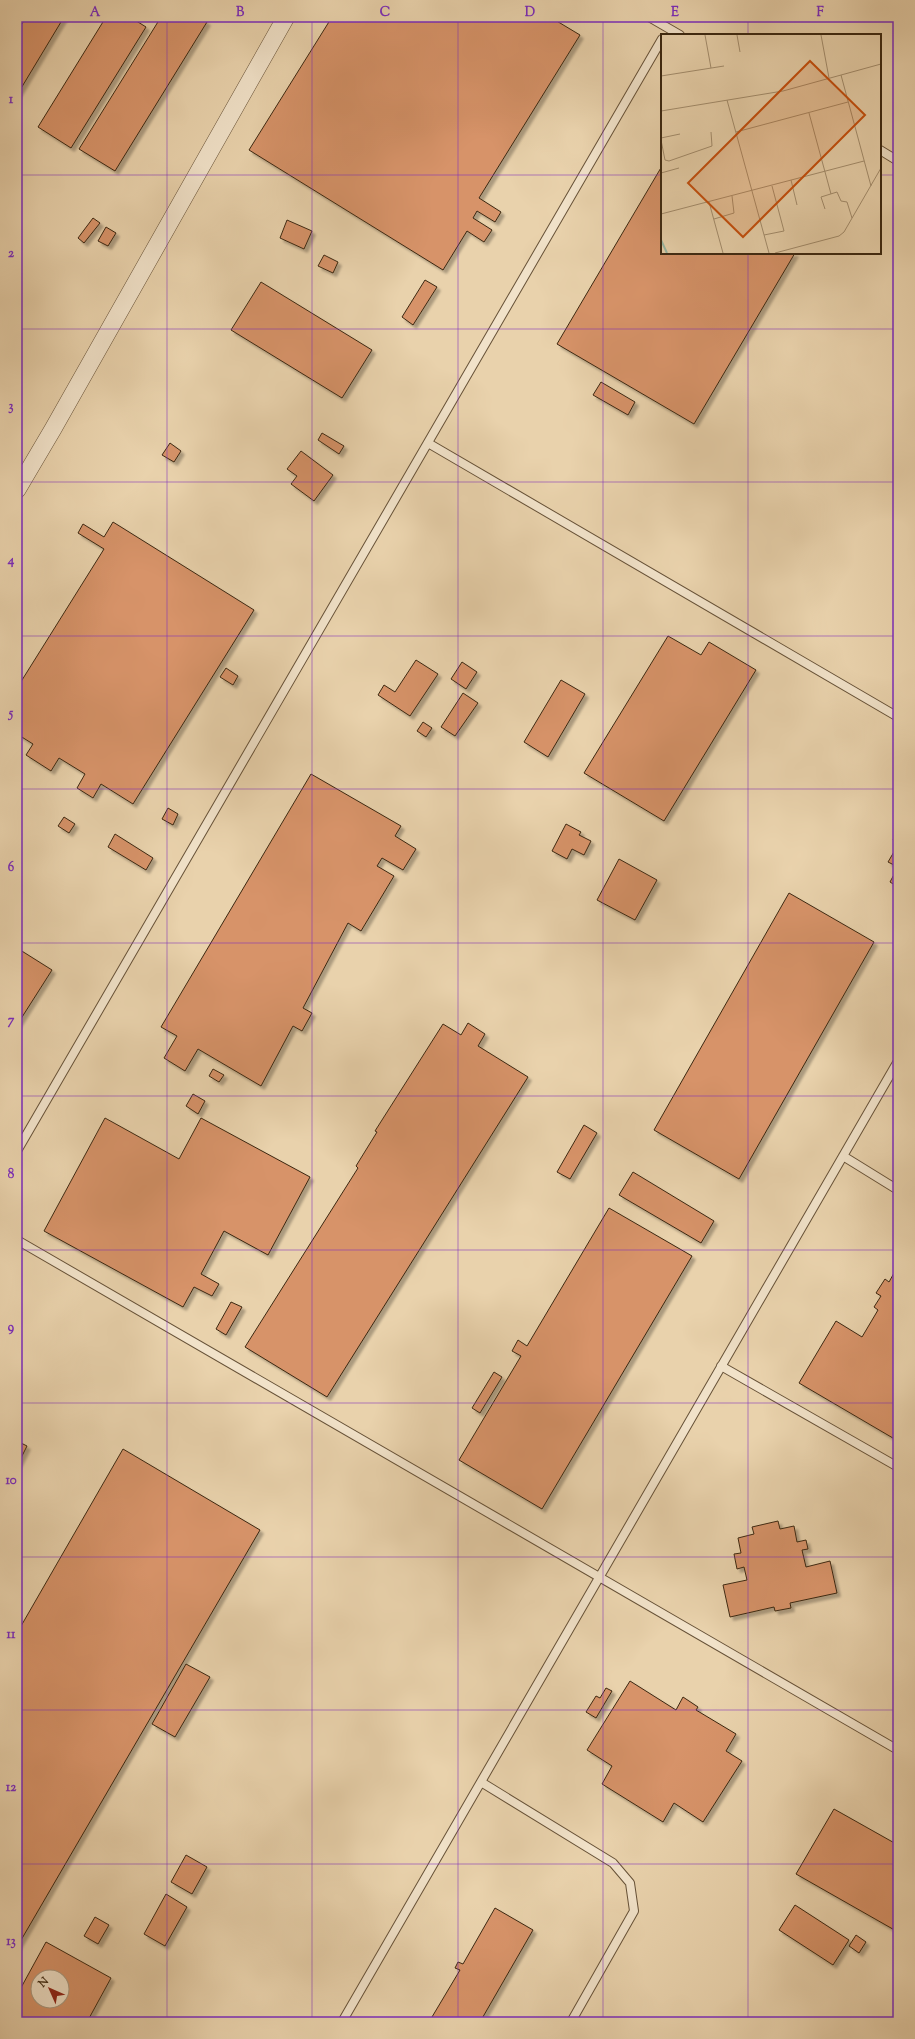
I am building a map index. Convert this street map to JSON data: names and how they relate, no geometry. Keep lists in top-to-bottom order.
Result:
{
  "north": "top left",
  "grid": {
    "columns": [
      "A",
      "B",
      "C",
      "D",
      "E",
      "F"
    ],
    "rows": [
      "1",
      "2",
      "3",
      "4",
      "5",
      "6",
      "7",
      "8",
      "9",
      "10",
      "11",
      "12",
      "13"
    ]
  }
}
